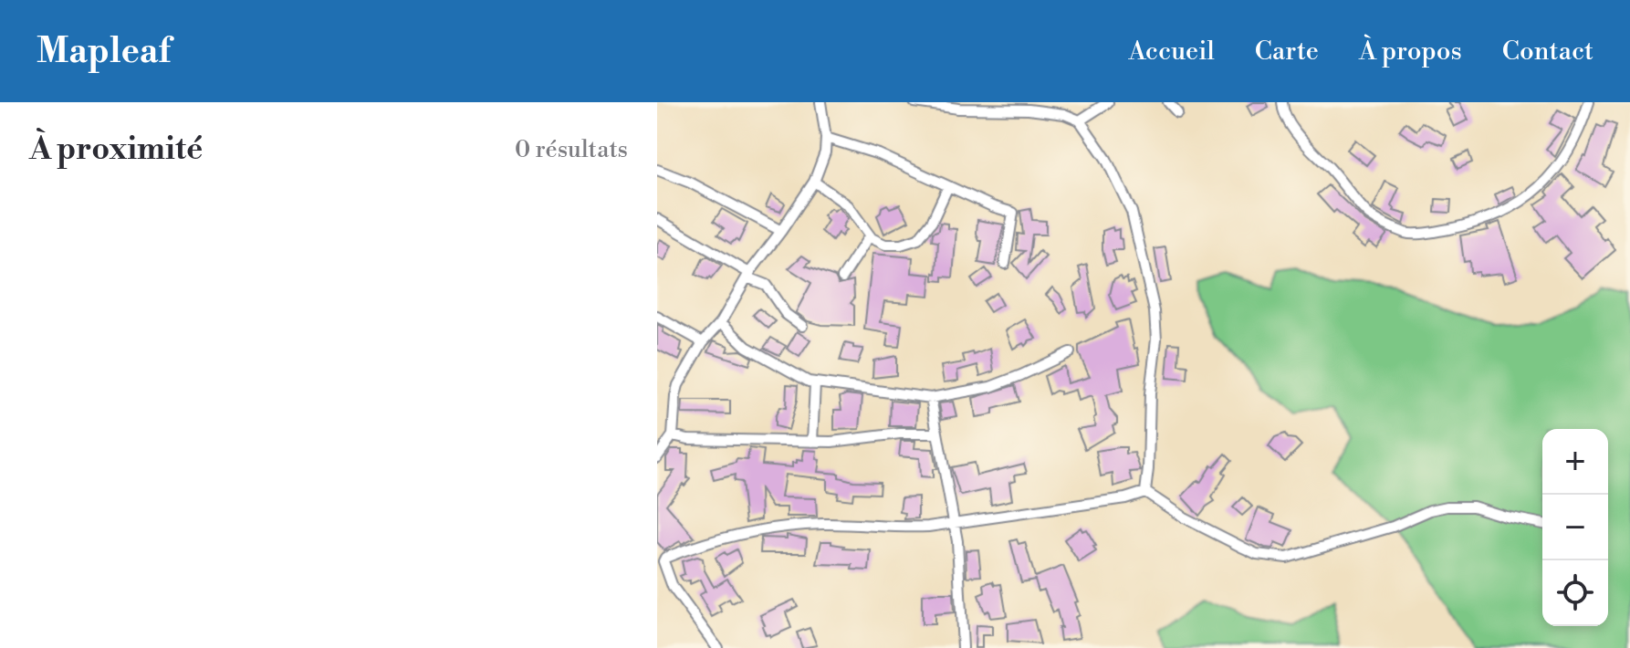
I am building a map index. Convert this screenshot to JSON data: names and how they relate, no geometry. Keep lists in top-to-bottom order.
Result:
{
  "page": {
    "header": "Mapleaf",
    "nav": [
      "Accueil",
      "Carte",
      "À propos",
      "Contact"
    ],
    "heading": ["À proximité", "0 résultats"],
    "map_buttons": ["+", "−"]
  }
}
